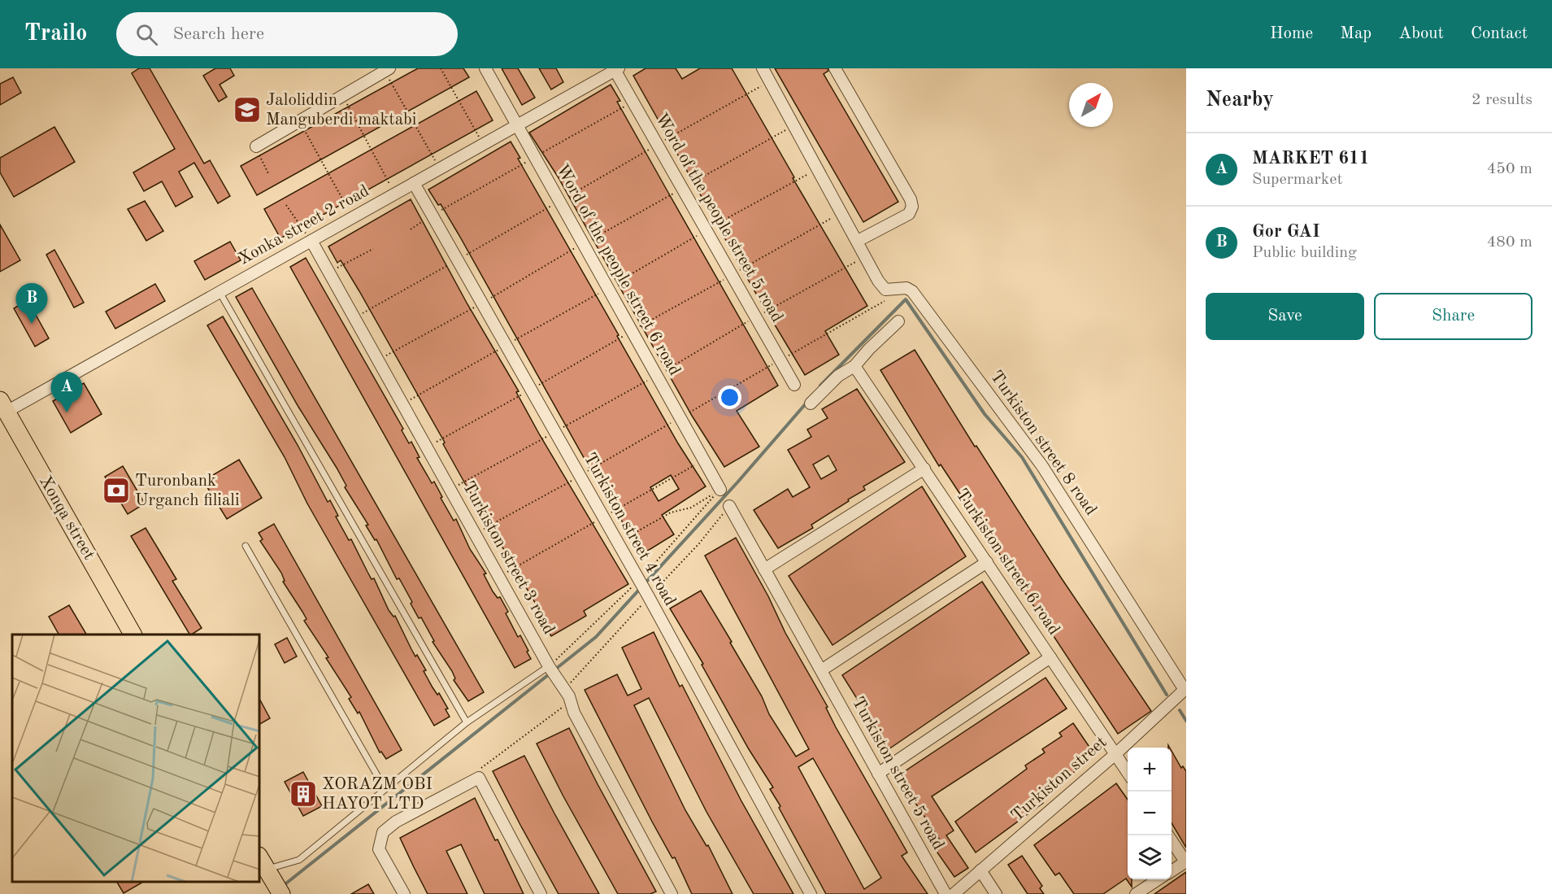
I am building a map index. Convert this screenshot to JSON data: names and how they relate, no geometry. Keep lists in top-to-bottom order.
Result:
{
  "streets": {
    "main road": ["Xonqa street"],
    "street": [
      "Word of the people street 5 road",
      "Xonka street 2 road",
      "Word of the people street 6 road",
      "Turkiston street 8 road",
      "Turkiston street 4 road",
      "Turkiston street 3 road",
      "Turkiston street 6 road",
      "Turkiston street 5 road",
      "Turkiston street"
    ]
  },
  "crossings": [
    ["Word of the people street 5 road", "Xonka street 2 road"],
    ["Xonka street 2 road", "Word of the people street 6 road"],
    ["Xonka street 2 road", "Xonqa street"],
    ["Xonka street 2 road", "Turkiston street 4 road"],
    ["Xonka street 2 road", "Turkiston street 3 road"],
    ["Turkiston street 8 road", "Turkiston street"],
    ["Turkiston street 6 road", "Turkiston street"]
  ],
  "places": {
    "school or university": ["Jaloliddin Manguberdi maktabi"],
    "bank": ["Turonbank Urganch filiali"],
    "building": ["XORAZM OBI HAYOT LTD"]
  },
  "north": "top right",
  "page": {
    "header": "Trailo",
    "search": "Search here",
    "nav": [
      "Home",
      "Map",
      "About",
      "Contact"
    ],
    "heading": ["Nearby", "2 results"],
    "list": [
      {
        "mark": "A",
        "name": "MARKET 611",
        "note": "Supermarket",
        "value": "450 m"
      },
      {
        "mark": "B",
        "name": "Gor GAI",
        "note": "Public building",
        "value": "480 m"
      }
    ],
    "buttons": ["Save", "Share"],
    "pins": ["B", "A"],
    "map_buttons": ["+", "−"]
  }
}
